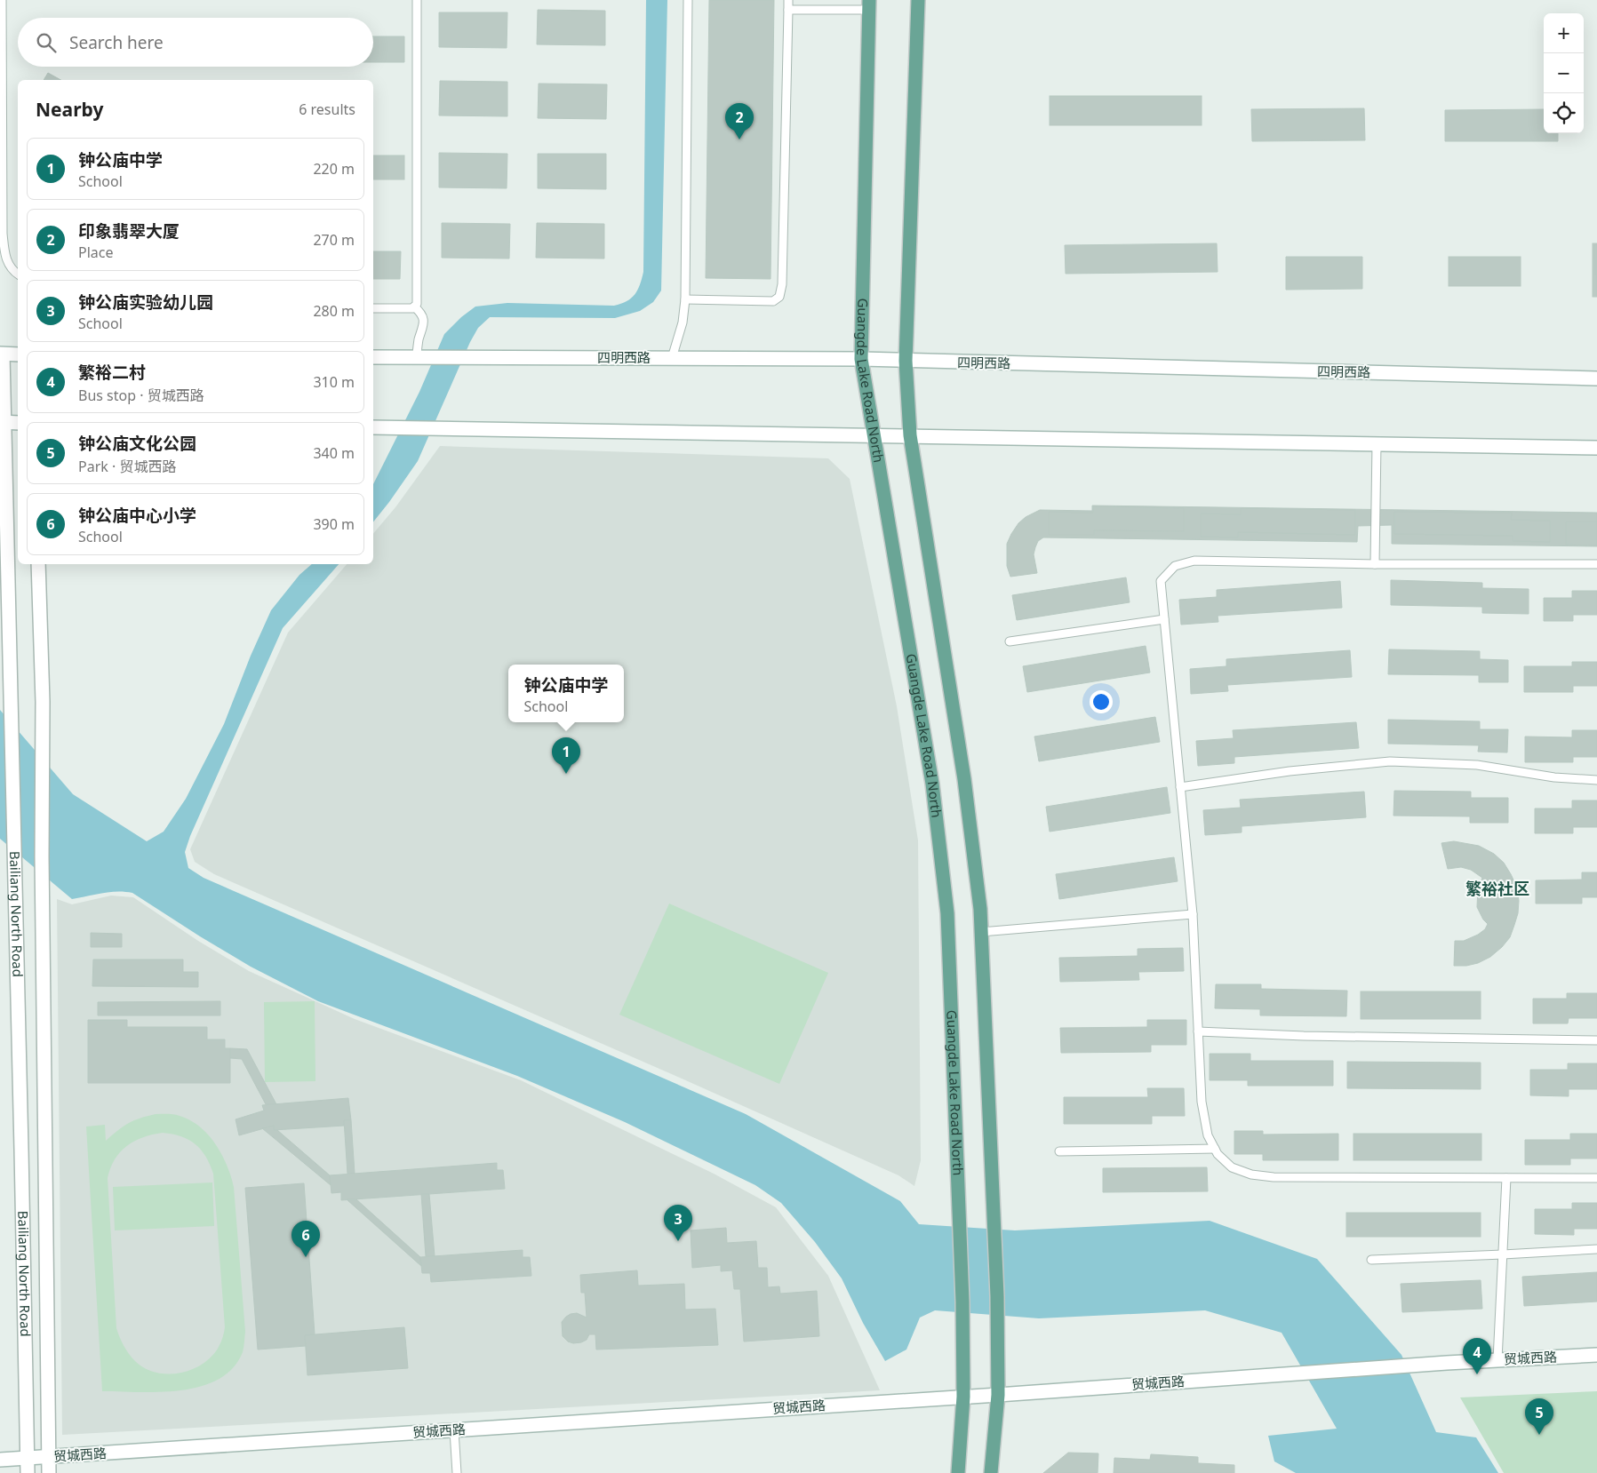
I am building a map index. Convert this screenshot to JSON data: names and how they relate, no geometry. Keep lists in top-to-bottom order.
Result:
{
  "streets": {
    "main road": [
      "四明西路",
      "Guangde Lake Road North",
      "Bailiang North Road",
      "贸城西路"
    ]
  },
  "crossings": [
    ["四明西路", "Guangde Lake Road North"],
    ["Guangde Lake Road North", "贸城西路"],
    ["Bailiang North Road", "贸城西路"]
  ],
  "districts": ["繁裕社区"],
  "page": {
    "map_buttons": ["+", "−"],
    "search": "Search here",
    "heading": ["Nearby", "6 results"],
    "pins": [
      "2",
      "1",
      "3",
      "6",
      "4",
      "5"
    ],
    "list": [
      {
        "mark": "1",
        "name": "钟公庙中学",
        "note": "School",
        "value": "220 m"
      },
      {
        "mark": "2",
        "name": "印象翡翠大厦",
        "note": "Place",
        "value": "270 m"
      },
      {
        "mark": "3",
        "name": "钟公庙实验幼儿园",
        "note": "School",
        "value": "280 m"
      },
      {
        "mark": "4",
        "name": "繁裕二村",
        "note": "Bus stop · 贸城西路",
        "value": "310 m"
      },
      {
        "mark": "5",
        "name": "钟公庙文化公园",
        "note": "Park · 贸城西路",
        "value": "340 m"
      },
      {
        "mark": "6",
        "name": "钟公庙中心小学",
        "note": "School",
        "value": "390 m"
      }
    ],
    "popup": ["钟公庙中学", "School"]
  }
}
